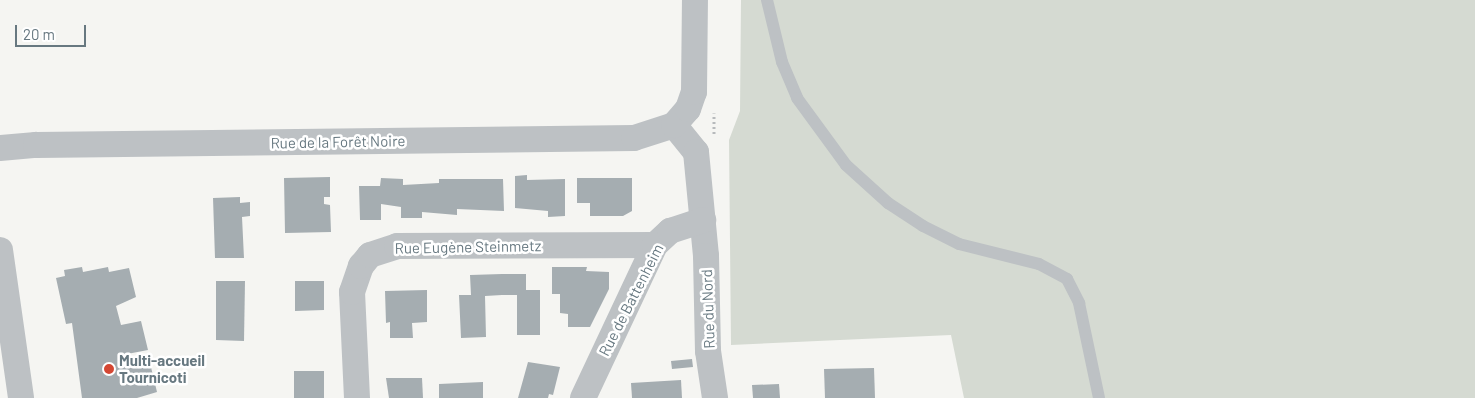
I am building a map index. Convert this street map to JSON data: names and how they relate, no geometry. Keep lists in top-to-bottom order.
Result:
{
  "streets": {
    "street": [
      "Rue de la Forêt Noire",
      "Rue Eugène Steinmetz",
      "Rue de Battenheim",
      "Rue du Nord"
    ]
  },
  "crossings": [
    ["Rue Eugène Steinmetz", "Rue de Battenheim"],
    ["Rue de Battenheim", "Rue du Nord"]
  ],
  "places": ["Multi-accueil Tournicoti"],
  "scale_bar": "20 m"
}
